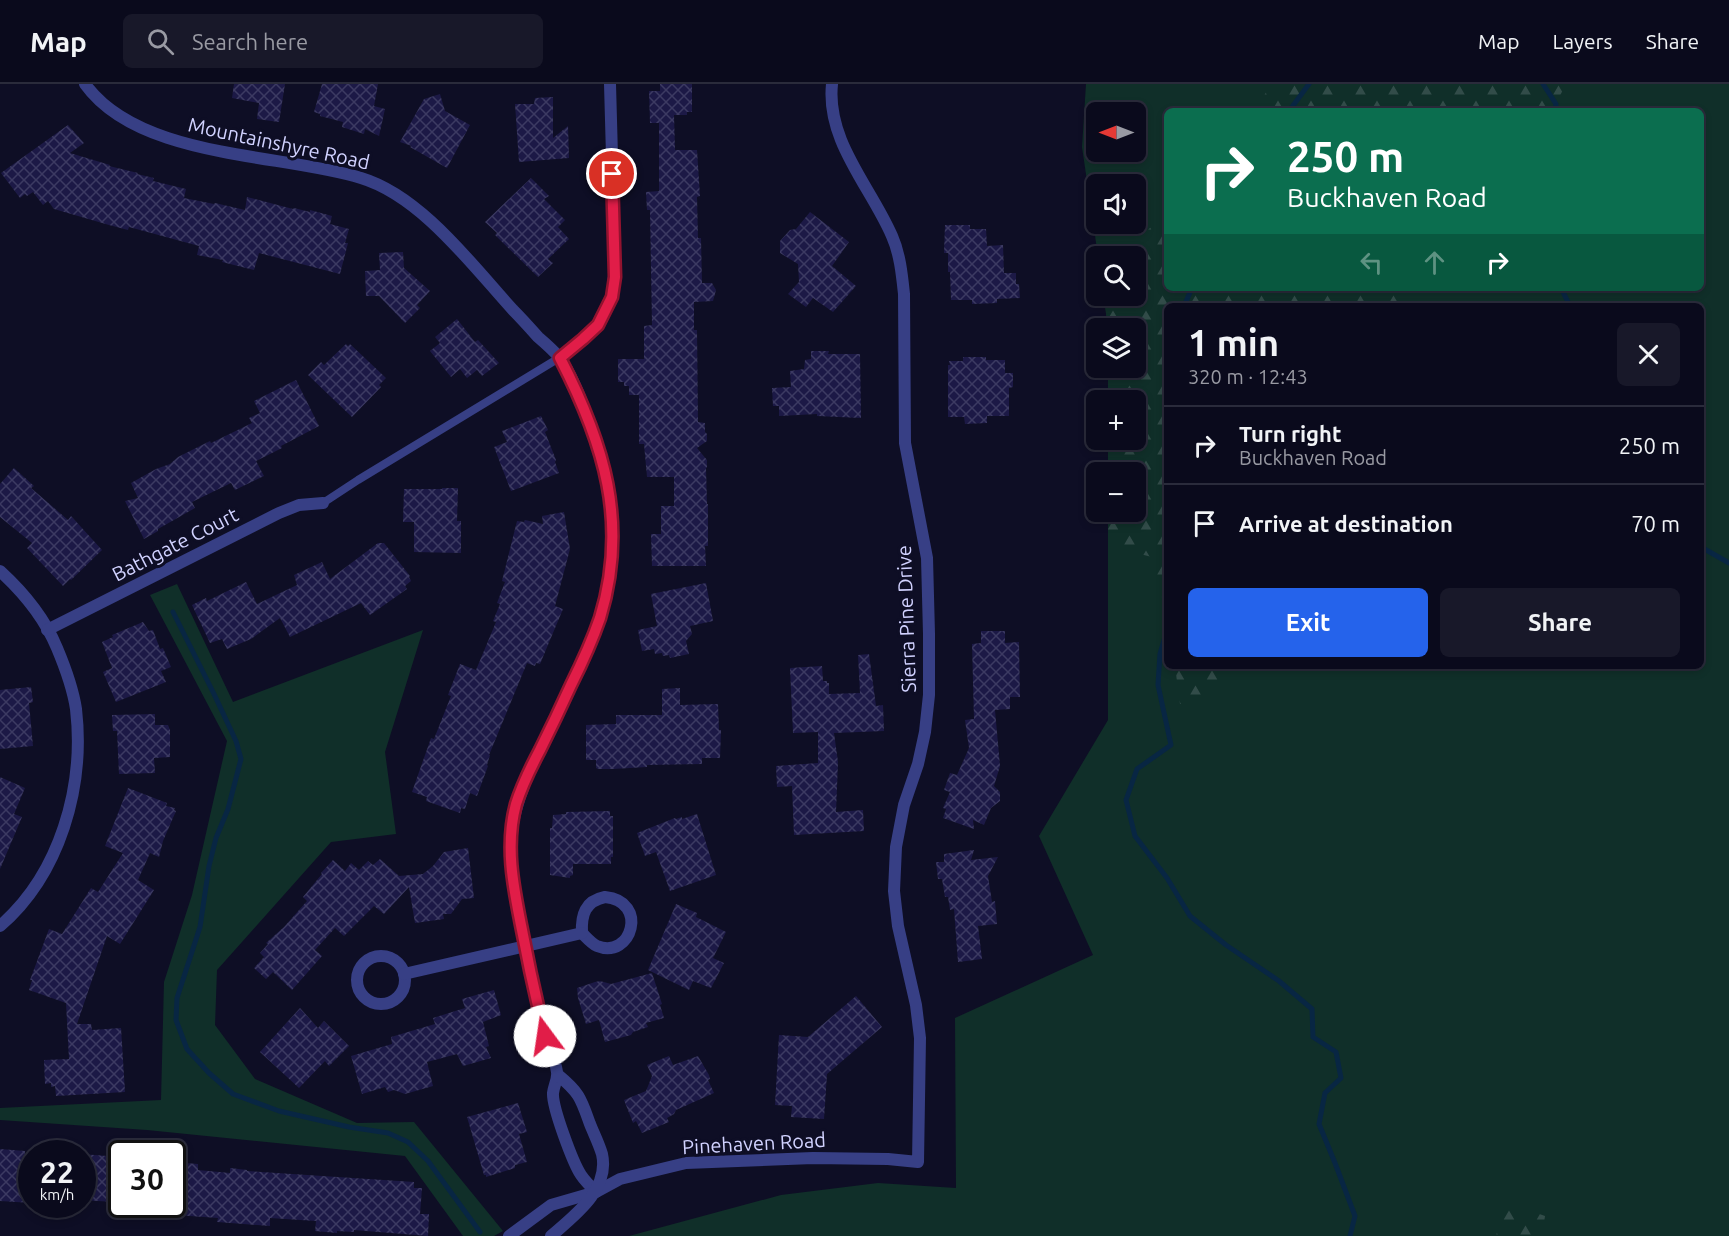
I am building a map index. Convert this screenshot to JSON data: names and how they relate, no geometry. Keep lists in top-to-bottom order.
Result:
{
  "streets": {
    "street": [
      "Mountainshyre Road",
      "Bathgate Court",
      "Sierra Pine Drive",
      "Pinehaven Road"
    ]
  },
  "crossings": [
    ["Mountainshyre Road", "Pinehaven Road"],
    ["Sierra Pine Drive", "Pinehaven Road"]
  ],
  "north": "left",
  "page": {
    "header": "Map",
    "search": "Search here",
    "nav": ["Map", "Layers", "Share"],
    "map_buttons": ["+", "−"],
    "turn": ["250 m", "Buckhaven Road"],
    "heading": ["1 min", "320 m · 12:43"],
    "list": [
      {
        "name": "Turn right",
        "note": "Buckhaven Road",
        "value": "250 m"
      },
      {
        "name": "Arrive at destination",
        "value": "70 m"
      }
    ],
    "buttons": ["Exit", "Share"],
    "speed": "22 km/h",
    "limit": "30"
  }
}
